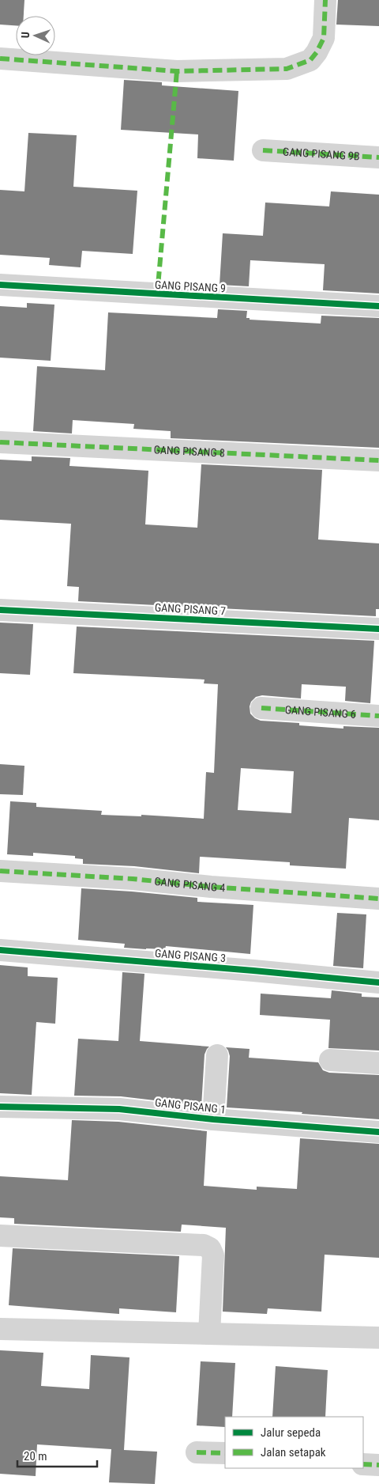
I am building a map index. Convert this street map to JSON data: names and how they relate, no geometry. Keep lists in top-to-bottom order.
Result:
{
  "streets": {
    "street": [
      "GANG PISANG 9B",
      "GANG PISANG 9",
      "GANG PISANG 8",
      "GANG PISANG 7",
      "GANG PISANG 6",
      "GANG PISANG 4",
      "GANG PISANG 3",
      "GANG PISANG 1"
    ]
  },
  "legend": ["Jalur sepeda", "Jalan setapak"],
  "scale_bar": "20 m",
  "north": "left"
}
